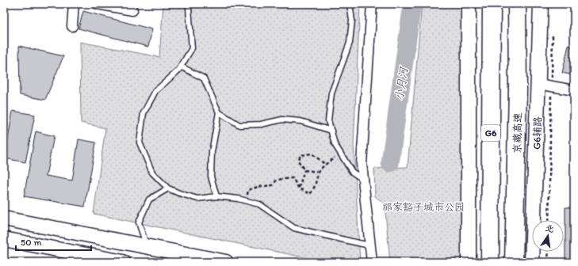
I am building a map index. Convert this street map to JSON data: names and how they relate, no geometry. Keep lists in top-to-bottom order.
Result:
{
  "streets": {
    "highway": ["G6", "京藏高速"],
    "street": ["G6辅路"]
  },
  "water": ["小月河"],
  "parks": ["祁家豁子城市公园"],
  "scale_bar": "50 m",
  "north": "top"
}
